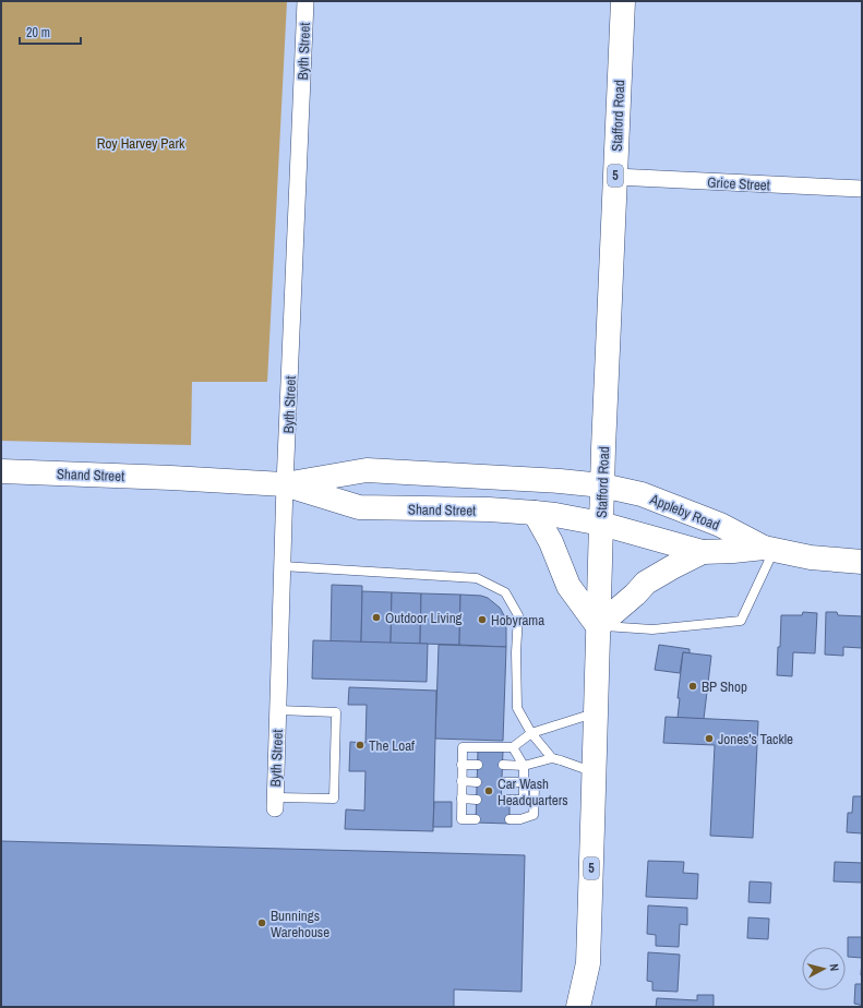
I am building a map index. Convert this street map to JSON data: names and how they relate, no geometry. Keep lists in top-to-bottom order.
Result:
{
  "streets": {
    "main road": [
      "Stafford Road",
      "5",
      "Shand Street",
      "Appleby Road"
    ],
    "street": ["Byth Street", "Grice Street"]
  },
  "crossings": [
    ["Byth Street", "Shand Street"],
    ["Stafford Road", "Grice Street"],
    ["Stafford Road", "Shand Street"],
    ["Stafford Road", "Appleby Road"],
    ["Shand Street", "Appleby Road"]
  ],
  "parks": ["Roy Harvey Park"],
  "places": [
    "Outdoor Living",
    "Hobyrama",
    "BP Shop",
    "Jones's Tackle",
    "The Loaf",
    "Car Wash Headquarters",
    "Bunnings Warehouse"
  ],
  "scale_bar": "20 m",
  "north": "right"
}
